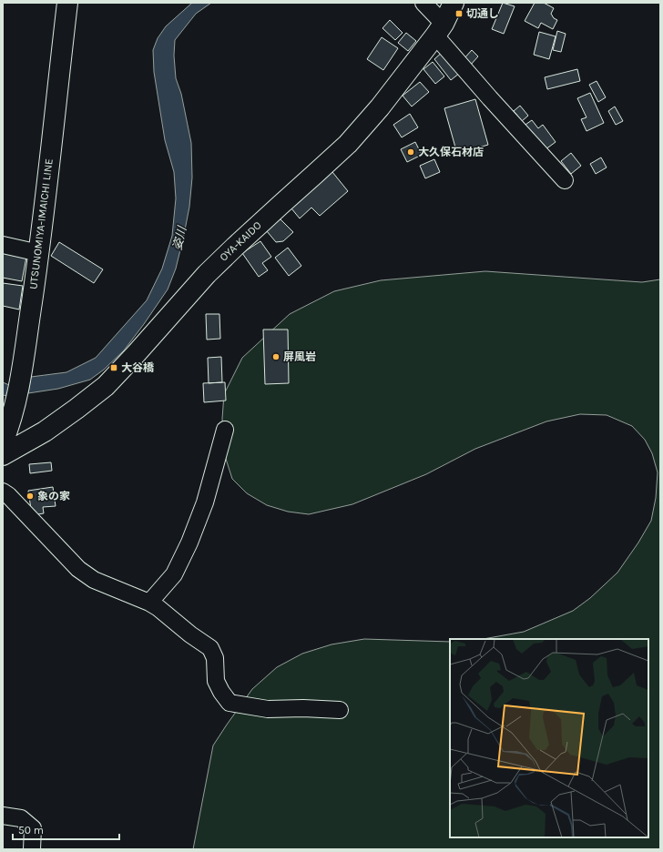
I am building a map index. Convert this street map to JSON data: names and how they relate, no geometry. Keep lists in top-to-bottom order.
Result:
{
  "streets": {
    "main road": ["UTSUNOMIYA-IMAICHI LINE", "OYA-KAIDO"]
  },
  "water": ["姿川"],
  "places": {
    "transit": ["切通し", "大谷橋"],
    "other": ["大久保石材店", "屏風岩", "象の家"]
  },
  "scale_bar": "50 m"
}
